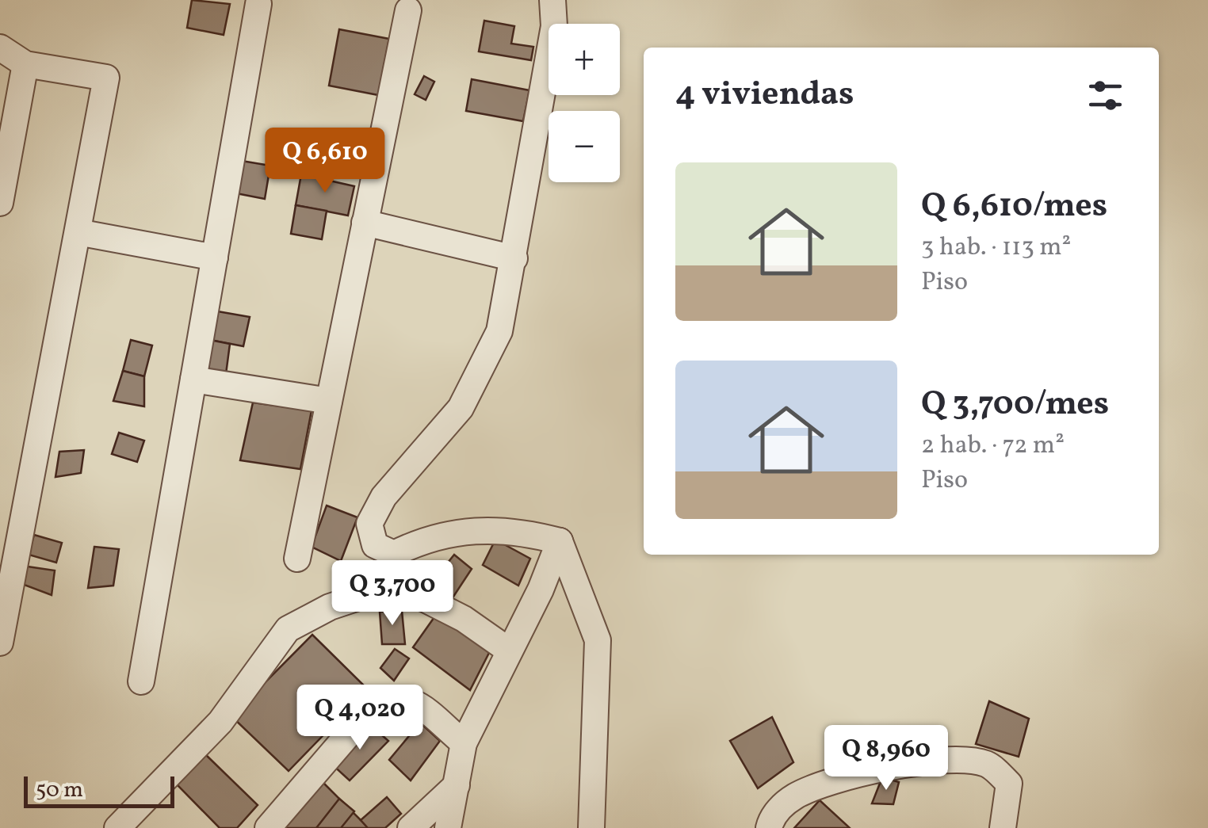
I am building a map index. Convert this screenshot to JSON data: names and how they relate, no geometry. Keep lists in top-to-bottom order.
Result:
{
  "scale_bar": "50 m",
  "page": {
    "map_buttons": ["+", "−"],
    "heading": "4 viviendas",
    "price": [
      "Q 6,610",
      "Q 3,700",
      "Q 4,020",
      "Q 8,960"
    ],
    "list": [
      {
        "name": "Q 6,610/mes",
        "note": "3 hab. · 113 m² · Piso"
      },
      {
        "name": "Q 3,700/mes",
        "note": "2 hab. · 72 m² · Piso"
      }
    ],
    "scale": "50 m"
  }
}
